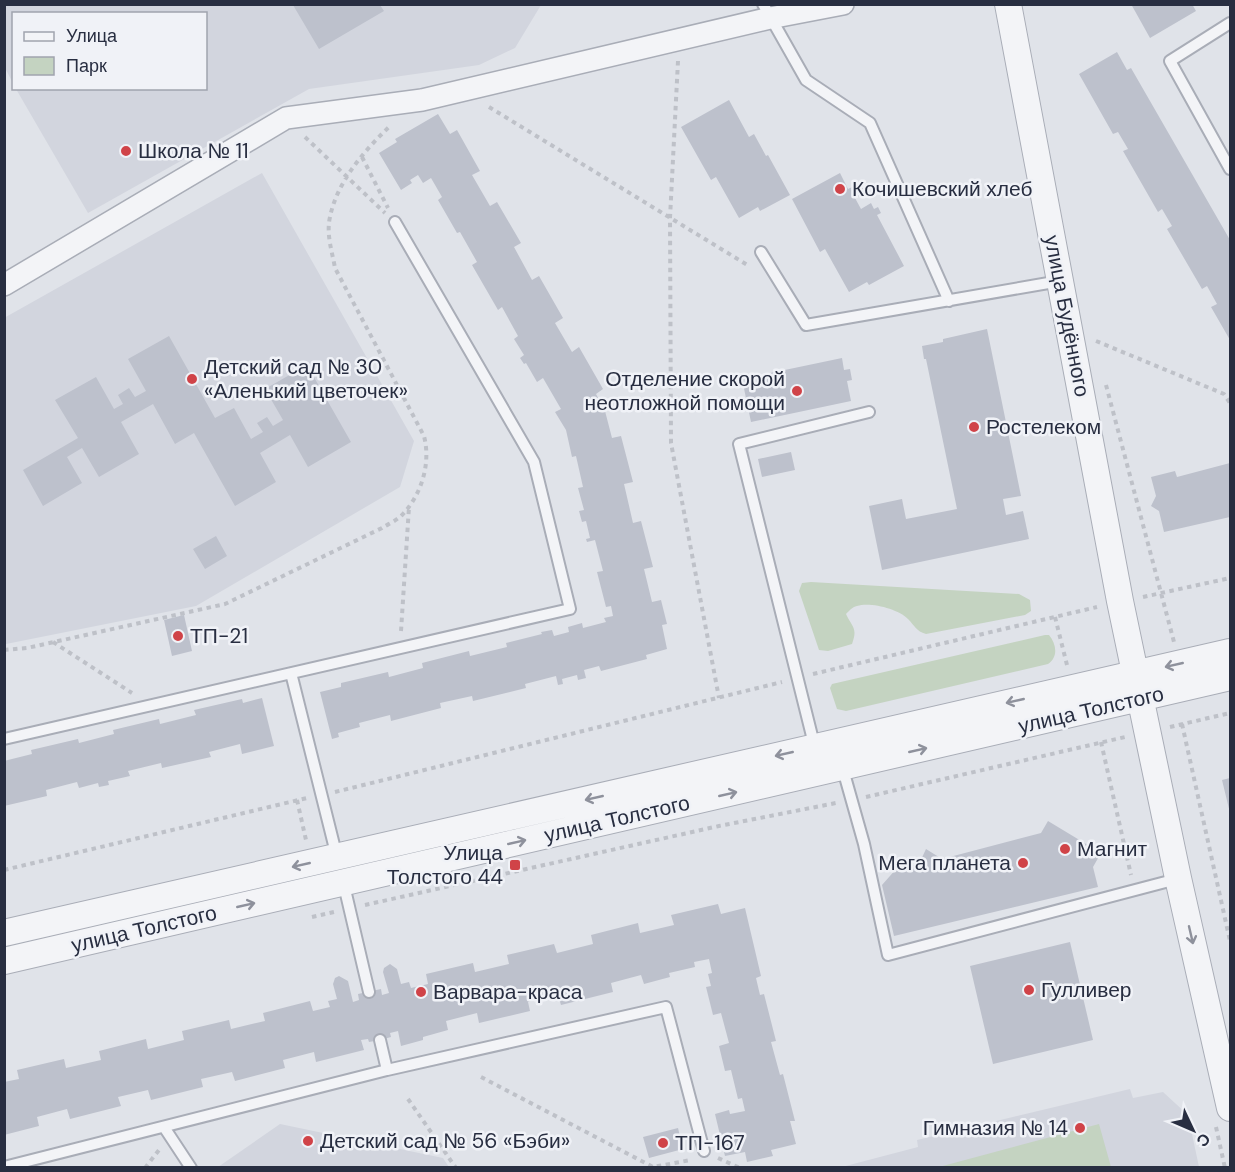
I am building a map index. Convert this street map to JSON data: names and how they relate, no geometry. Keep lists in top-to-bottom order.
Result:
{
  "streets": {
    "street": ["улица Будённого", "улица Толстого"]
  },
  "crossings": [
    ["улица Будённого", "улица Толстого"]
  ],
  "places": {
    "other": [
      "Школа № 11",
      "Кочишевский хлеб",
      "Детский сад № 30 «Аленький цветочек»",
      "Отделение скорой неотложной помощи",
      "Ростелеком",
      "ТП-21",
      "Магнит",
      "Мега планета",
      "Гулливер",
      "Варвара-краса",
      "Гимназия № 14",
      "Детский сад № 56 «Бэби»",
      "ТП-167"
    ],
    "transit": ["Улица Толстого 44"]
  },
  "legend": ["Улица", "Парк"],
  "north": "bottom right"
}
